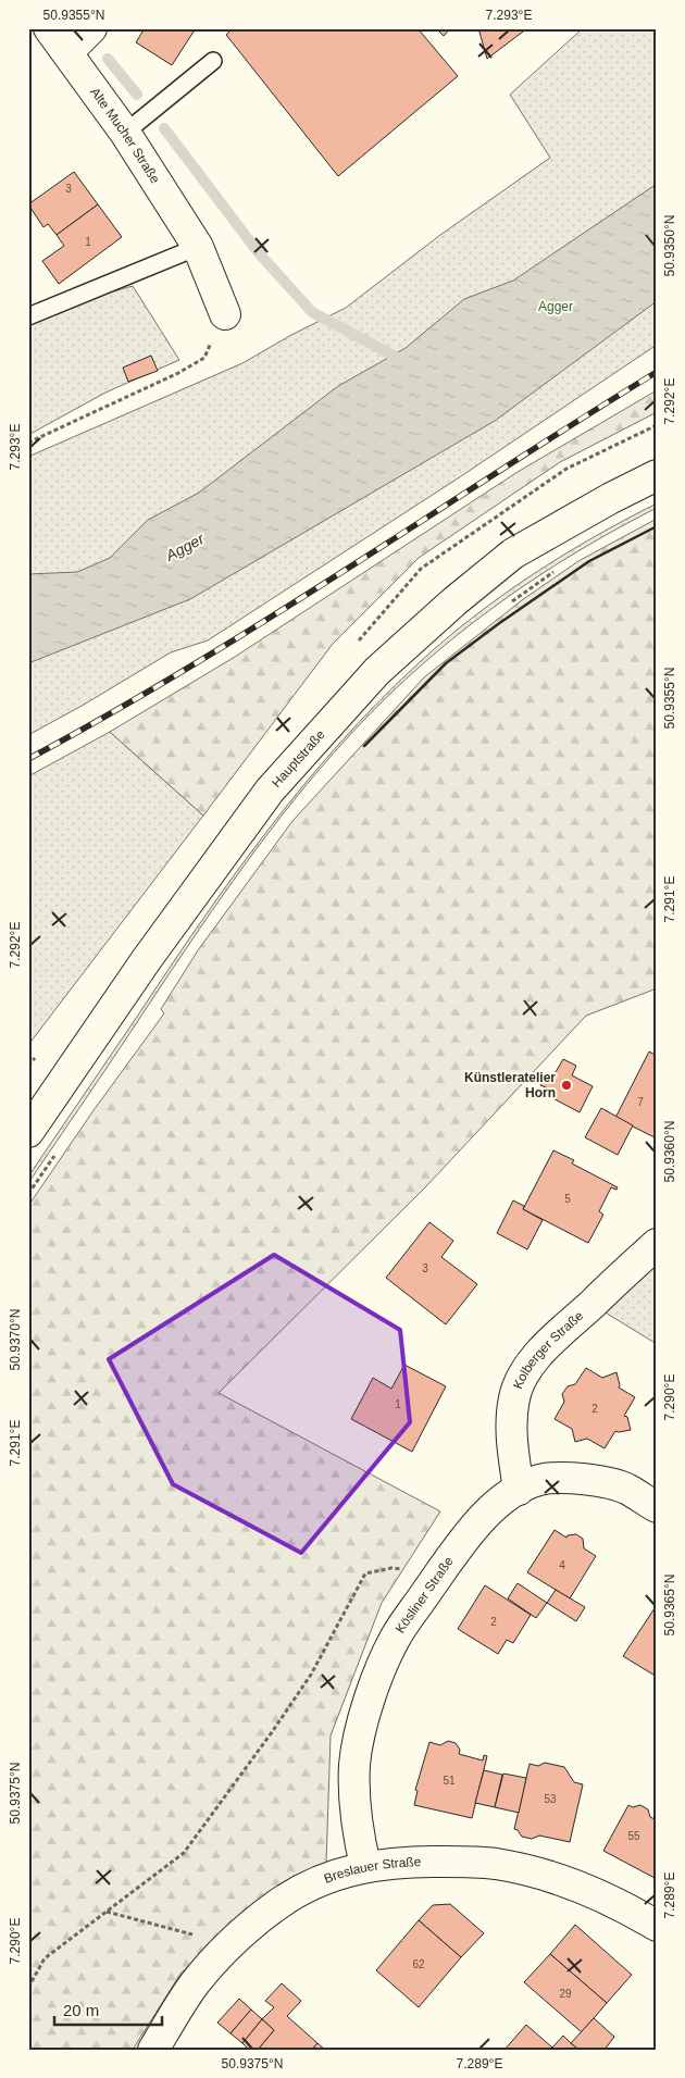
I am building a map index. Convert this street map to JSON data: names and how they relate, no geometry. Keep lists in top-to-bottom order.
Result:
{
  "streets": {
    "street": [
      "Alte Mucher Straße",
      "Hauptstraße",
      "Kolberger Straße",
      "Kösliner Straße",
      "Breslauer Straße"
    ]
  },
  "crossings": [
    ["Kolberger Straße", "Kösliner Straße"],
    ["Kösliner Straße", "Breslauer Straße"]
  ],
  "water": ["Agger"],
  "parks": ["Agger"],
  "places": ["Künstleratelier Horn"],
  "house_numbers": [
    "3",
    "1",
    "7",
    "5",
    "3",
    "1",
    "2",
    "4",
    "2",
    "51",
    "53",
    "55",
    "62",
    "29"
  ],
  "scale_bar": "20 m",
  "coordinates": [
    "50.9355°N",
    "7.293°E",
    "50.9350°N",
    "7.292°E",
    "7.291°E",
    "50.9360°N",
    "50.9370°N",
    "7.290°E",
    "50.9365°N",
    "50.9375°N",
    "7.289°E"
  ]
}
